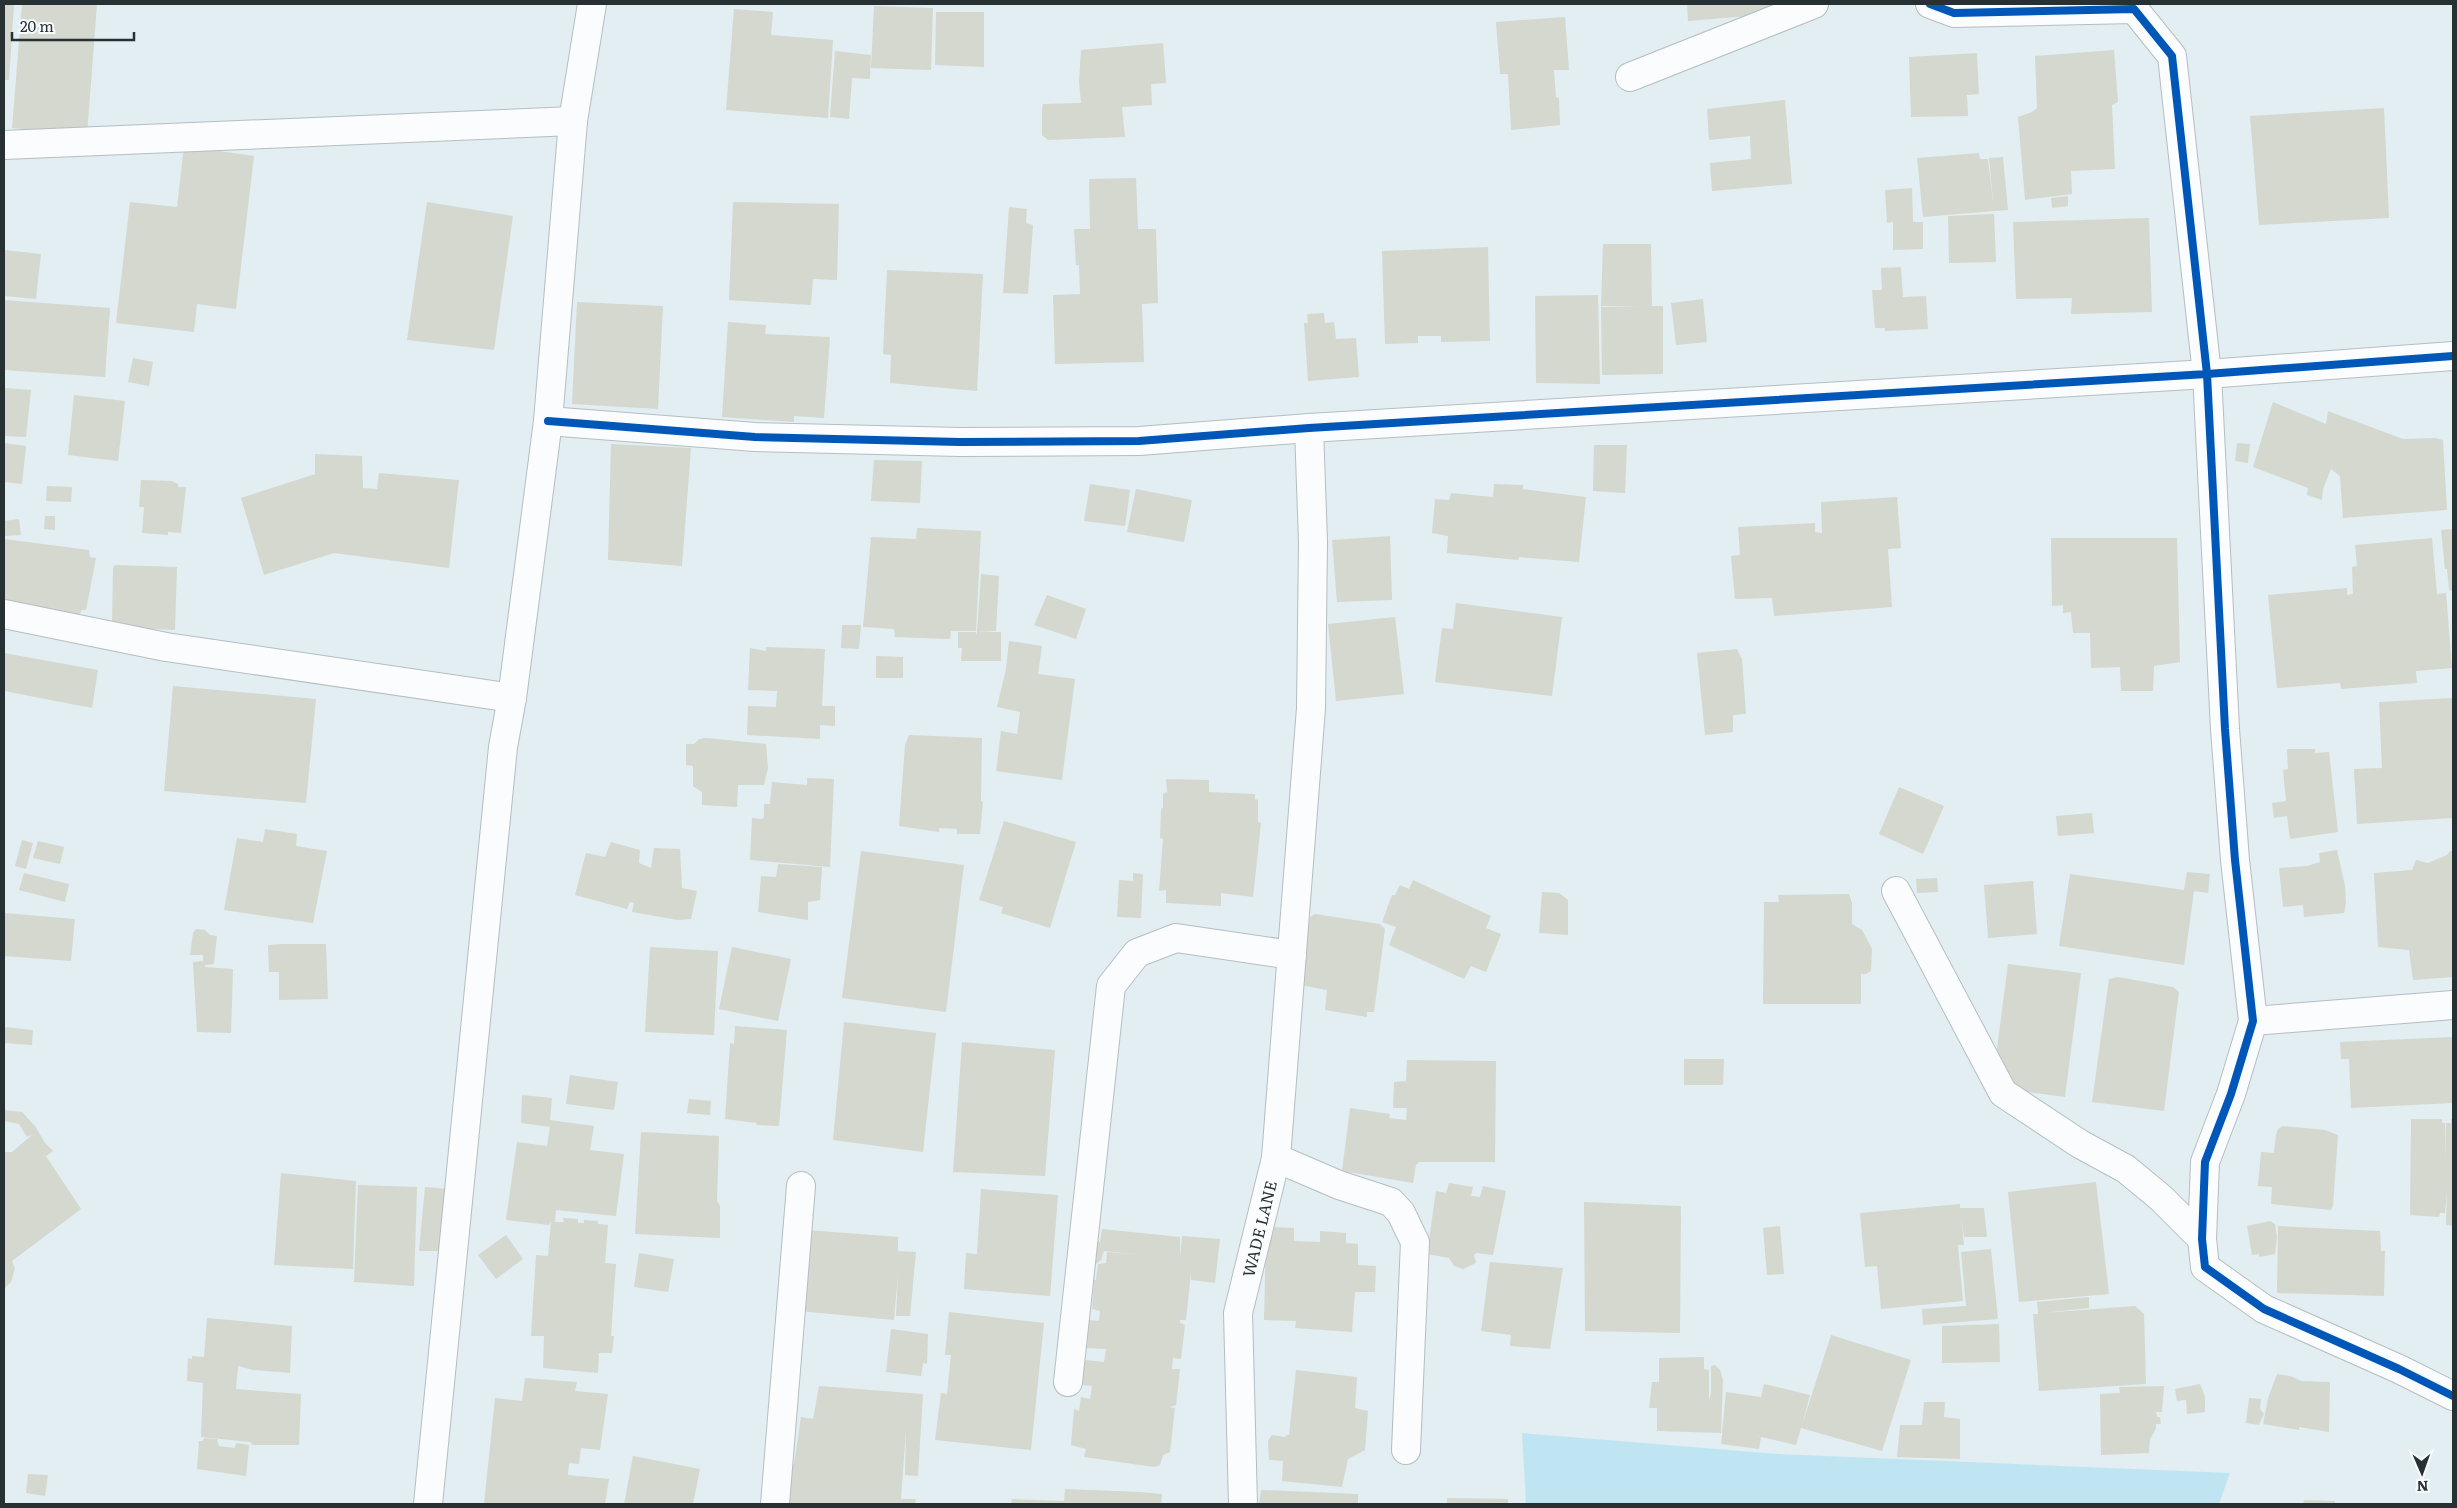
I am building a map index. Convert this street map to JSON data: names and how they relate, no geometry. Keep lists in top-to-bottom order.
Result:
{
  "streets": {
    "street": ["WADE LANE"]
  },
  "scale_bar": "20 m",
  "north": "bottom"
}
